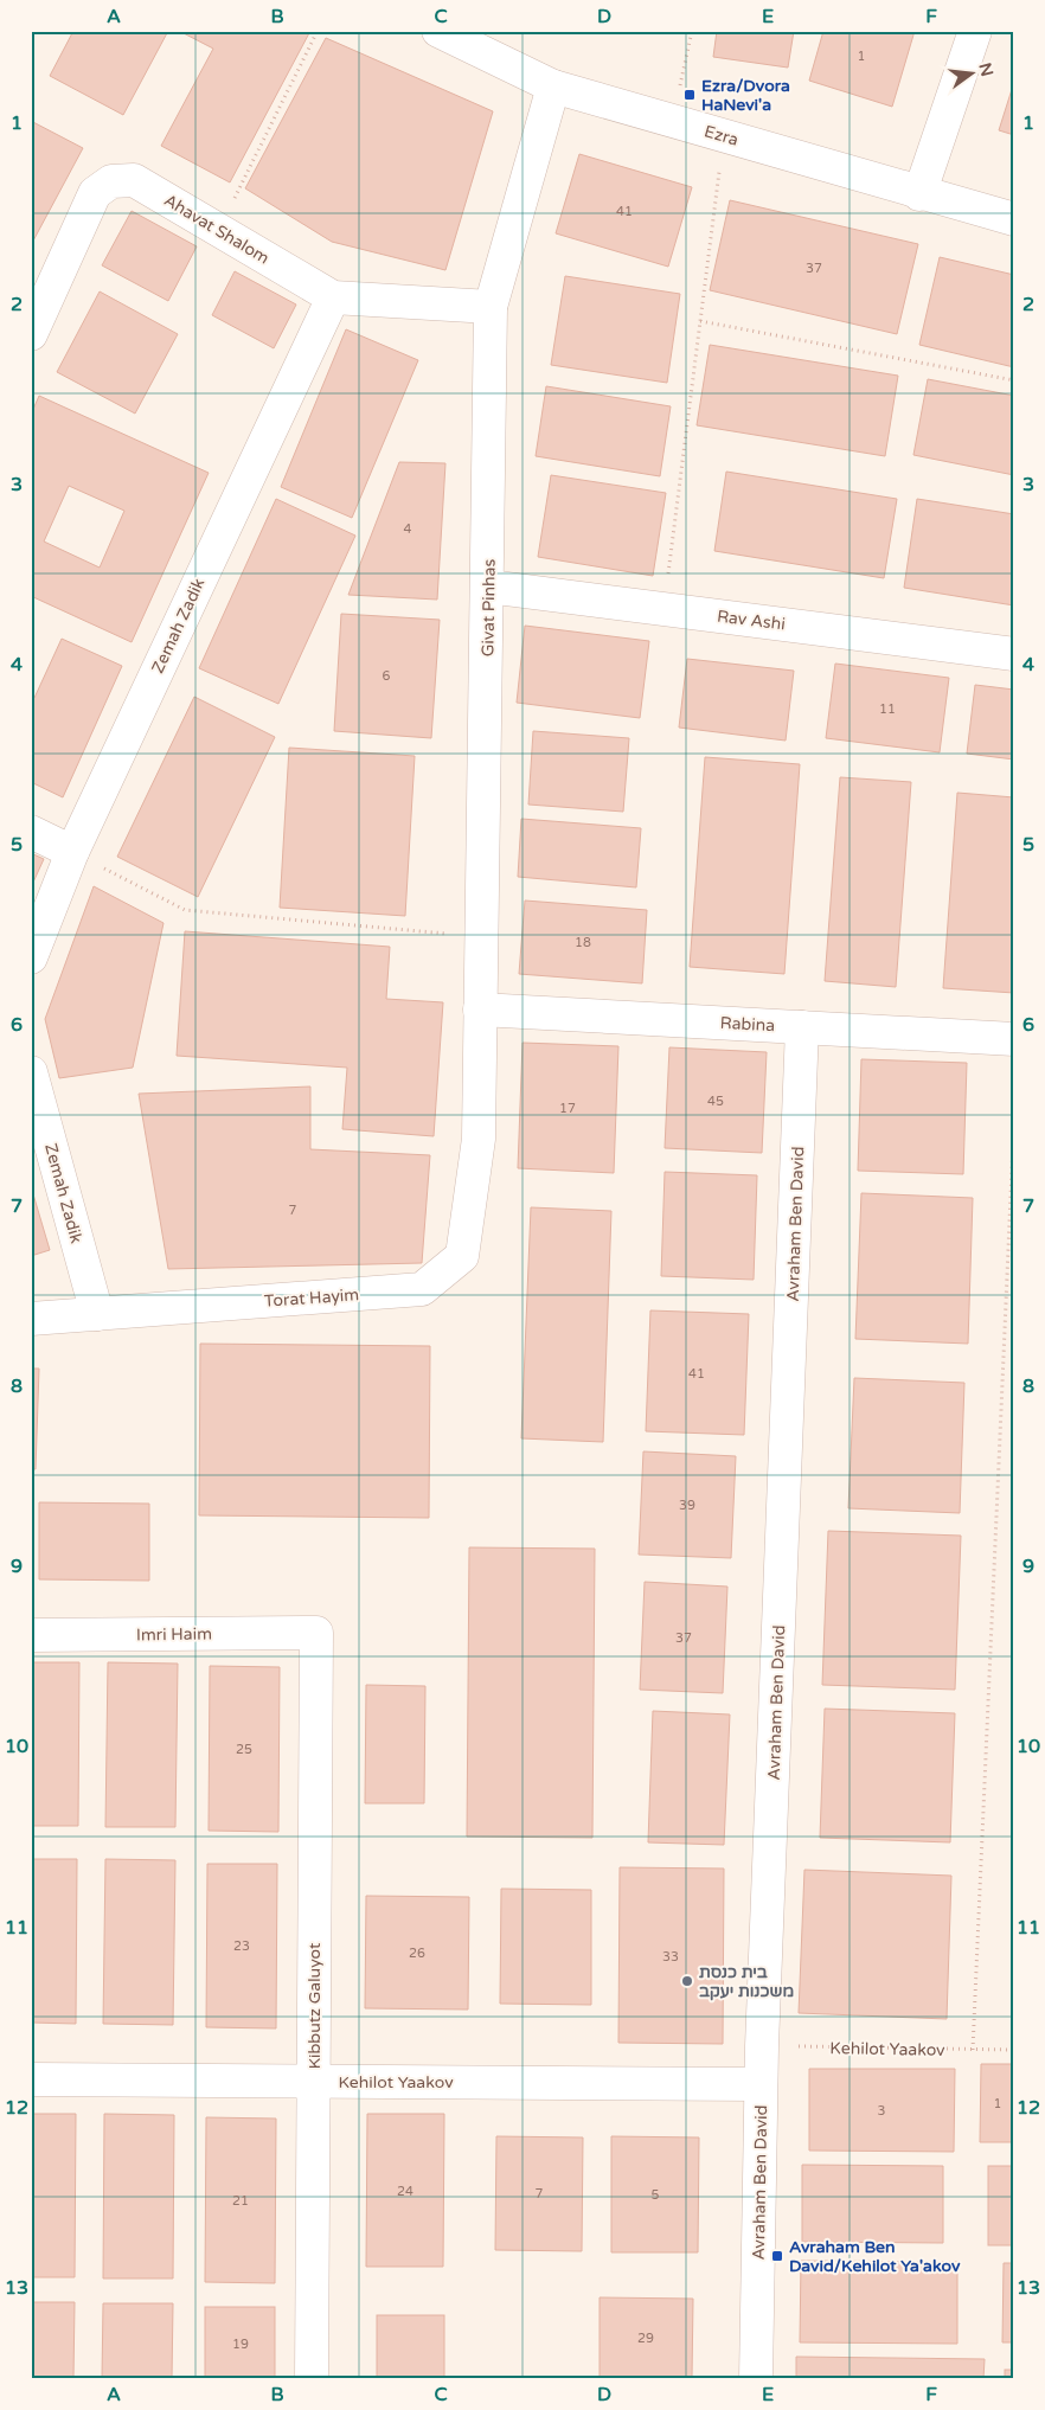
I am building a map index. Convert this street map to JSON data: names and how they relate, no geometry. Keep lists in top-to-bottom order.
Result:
{
  "streets": {
    "street": [
      "Ezra",
      "Ahavat Shalom",
      "Givat Pinhas",
      "Rav Ashi",
      "Zemah Zadik",
      "Rabina",
      "Avraham Ben David",
      "Torat Hayim",
      "Imri Haim",
      "Kibbutz Galuyot",
      "Kehilot Yaakov"
    ]
  },
  "crossings": [
    ["Ezra", "Givat Pinhas"],
    ["Ahavat Shalom", "Givat Pinhas"],
    ["Ahavat Shalom", "Zemah Zadik"],
    ["Givat Pinhas", "Rav Ashi"],
    ["Givat Pinhas", "Rabina"],
    ["Givat Pinhas", "Torat Hayim"],
    ["Zemah Zadik", "Torat Hayim"],
    ["Rabina", "Avraham Ben David"],
    ["Avraham Ben David", "Kehilot Yaakov"],
    ["Imri Haim", "Kibbutz Galuyot"],
    ["Kibbutz Galuyot", "Kehilot Yaakov"]
  ],
  "places": {
    "transit": ["Ezra/Dvora HaNevi'a", "Avraham Ben David/Kehilot Ya'akov"],
    "other": ["בית כנסת משכנות יעקב"]
  },
  "house_numbers": [
    "1",
    "41",
    "37",
    "4",
    "6",
    "11",
    "18",
    "45",
    "17",
    "7",
    "41",
    "39",
    "37",
    "25",
    "23",
    "26",
    "33",
    "1",
    "3",
    "24",
    "7",
    "5",
    "21",
    "29",
    "19"
  ],
  "north": "right",
  "grid": {
    "columns": [
      "A",
      "B",
      "C",
      "D",
      "E",
      "F"
    ],
    "rows": [
      "1",
      "2",
      "3",
      "4",
      "5",
      "6",
      "7",
      "8",
      "9",
      "10",
      "11",
      "12",
      "13"
    ]
  }
}
